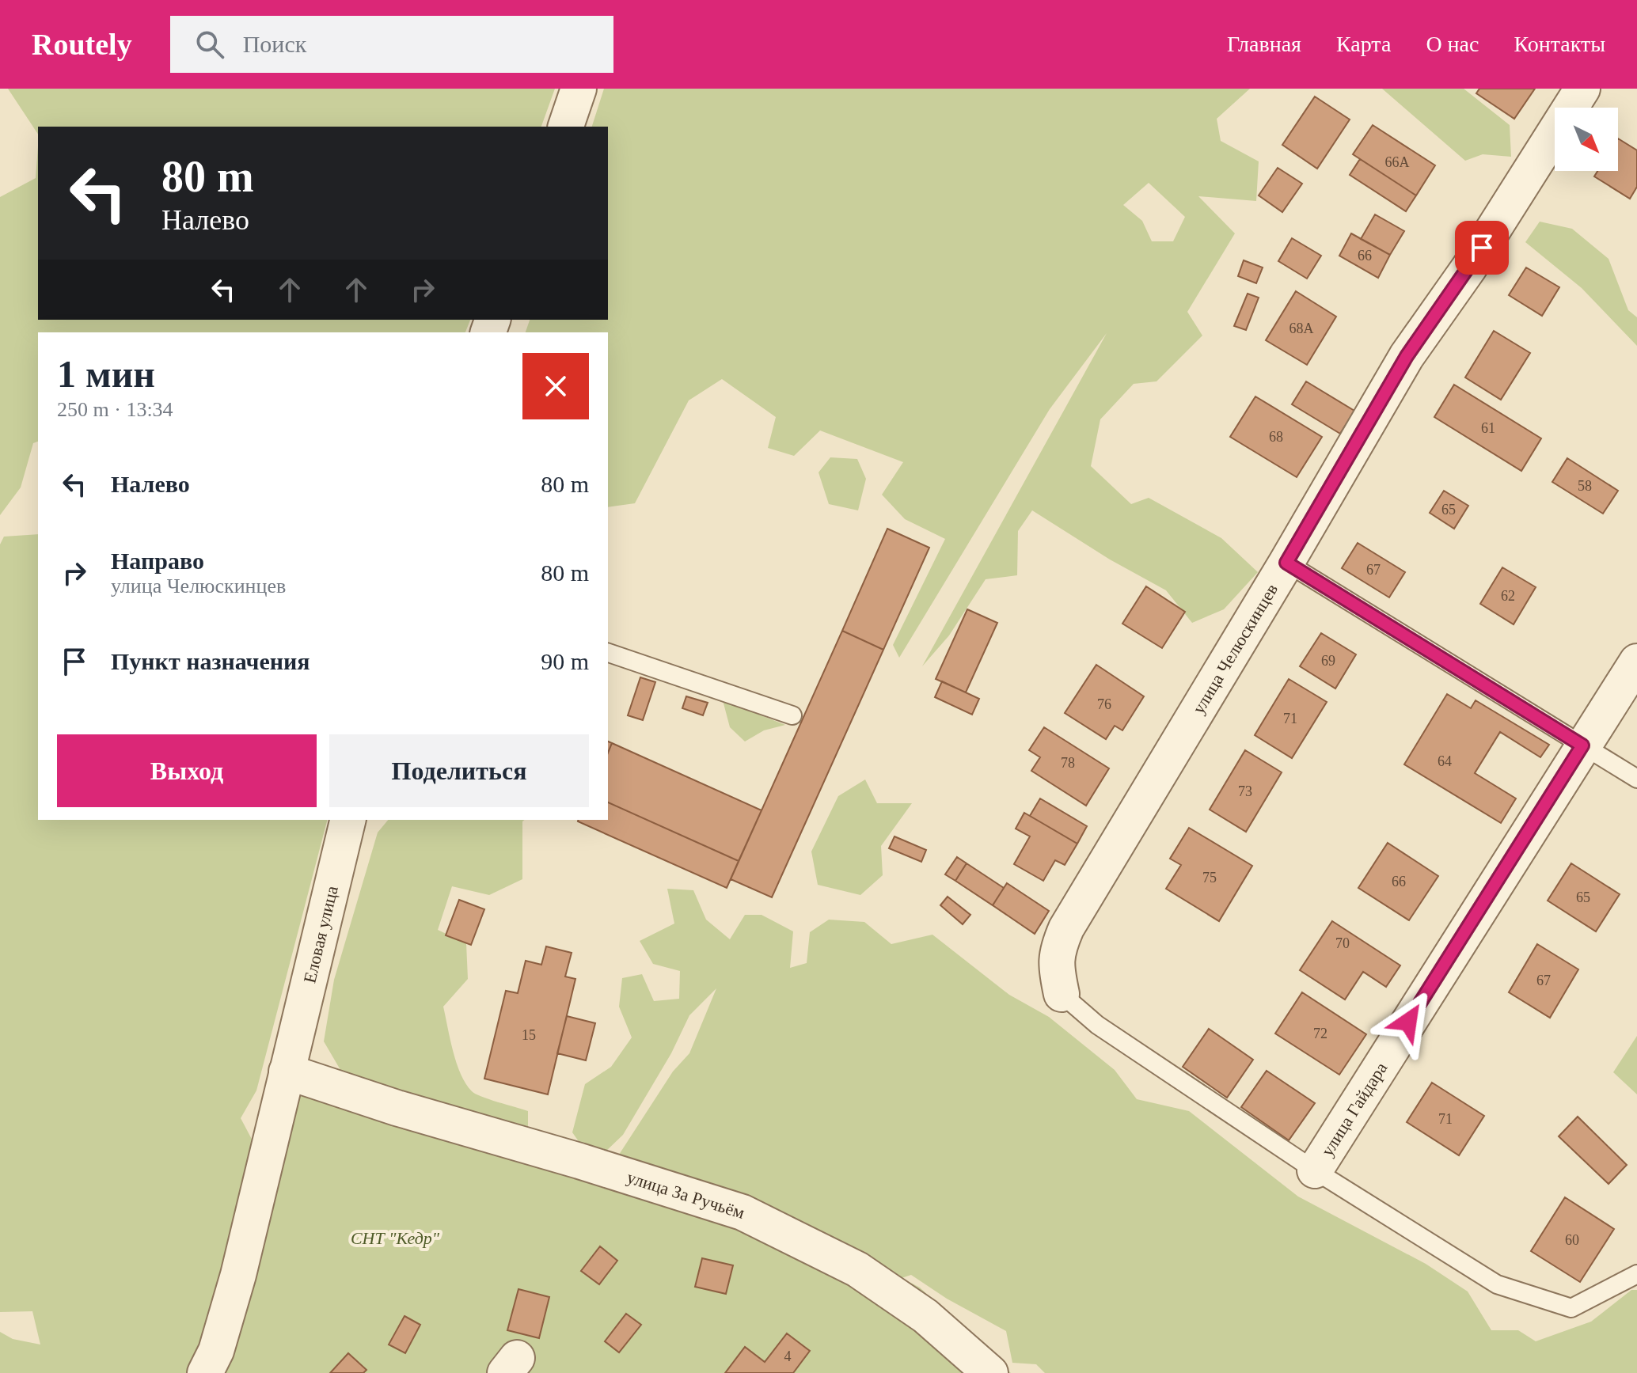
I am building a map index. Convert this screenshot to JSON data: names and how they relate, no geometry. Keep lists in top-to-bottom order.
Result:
{
  "streets": {
    "street": [
      "улица Челюскинцев",
      "Еловая улица",
      "улица Гайдара",
      "улица За Ручьём"
    ]
  },
  "crossings": [
    ["Еловая улица", "улица За Ручьём"]
  ],
  "parks": ["СНТ \"Кедр\""],
  "house_numbers": [
    "66А",
    "66",
    "68А",
    "61",
    "68",
    "58",
    "65",
    "67",
    "62",
    "69",
    "76",
    "71",
    "64",
    "78",
    "73",
    "75",
    "66",
    "65",
    "70",
    "67",
    "72",
    "15",
    "71",
    "60",
    "4"
  ],
  "north": "bottom right",
  "page": {
    "header": "Routely",
    "search": "Поиск",
    "nav": [
      "Главная",
      "Карта",
      "О нас",
      "Контакты"
    ],
    "turn": ["80 m", "Налево"],
    "heading": ["1 мин", "250 m · 13:34"],
    "list": [
      {
        "name": "Налево",
        "value": "80 m"
      },
      {
        "name": "Направо",
        "note": "улица Челюскинцев",
        "value": "80 m"
      },
      {
        "name": "Пункт назначения",
        "value": "90 m"
      }
    ],
    "buttons": ["Выход", "Поделиться"]
  }
}
